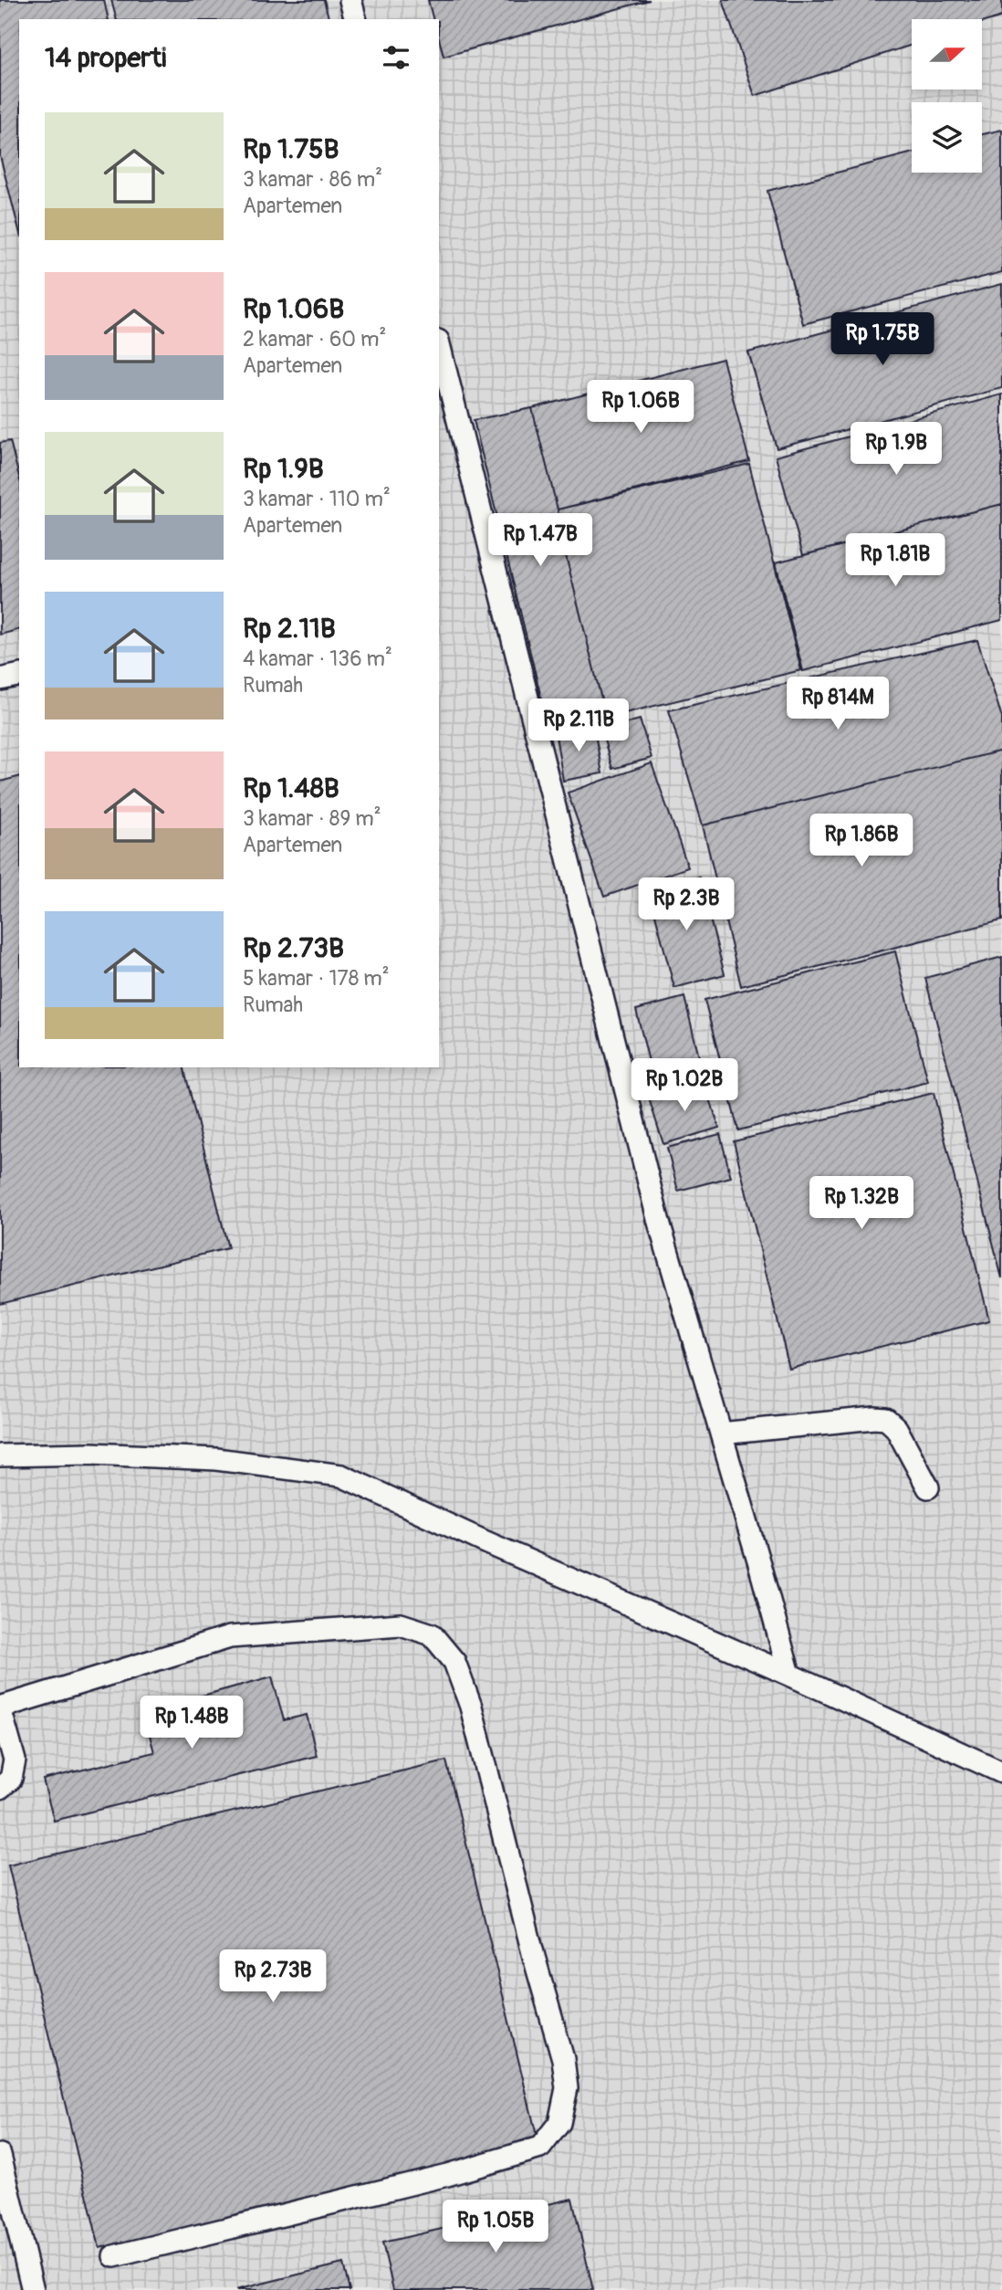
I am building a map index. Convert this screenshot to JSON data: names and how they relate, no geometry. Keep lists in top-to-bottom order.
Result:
{
  "north": "right",
  "page": {
    "heading": "14 properti",
    "list": [
      {
        "name": "Rp 1.75B",
        "note": "3 kamar · 86 m² · Apartemen"
      },
      {
        "name": "Rp 1.06B",
        "note": "2 kamar · 60 m² · Apartemen"
      },
      {
        "name": "Rp 1.9B",
        "note": "3 kamar · 110 m² · Apartemen"
      },
      {
        "name": "Rp 2.11B",
        "note": "4 kamar · 136 m² · Rumah"
      },
      {
        "name": "Rp 1.48B",
        "note": "3 kamar · 89 m² · Apartemen"
      },
      {
        "name": "Rp 2.73B",
        "note": "5 kamar · 178 m² · Rumah"
      }
    ],
    "price": [
      "Rp 1.75B",
      "Rp 1.06B",
      "Rp 1.9B",
      "Rp 1.47B",
      "Rp 1.81B",
      "Rp 814M",
      "Rp 2.11B",
      "Rp 1.86B",
      "Rp 2.3B",
      "Rp 1.02B",
      "Rp 1.32B",
      "Rp 1.48B",
      "Rp 2.73B",
      "Rp 1.05B"
    ]
  }
}
